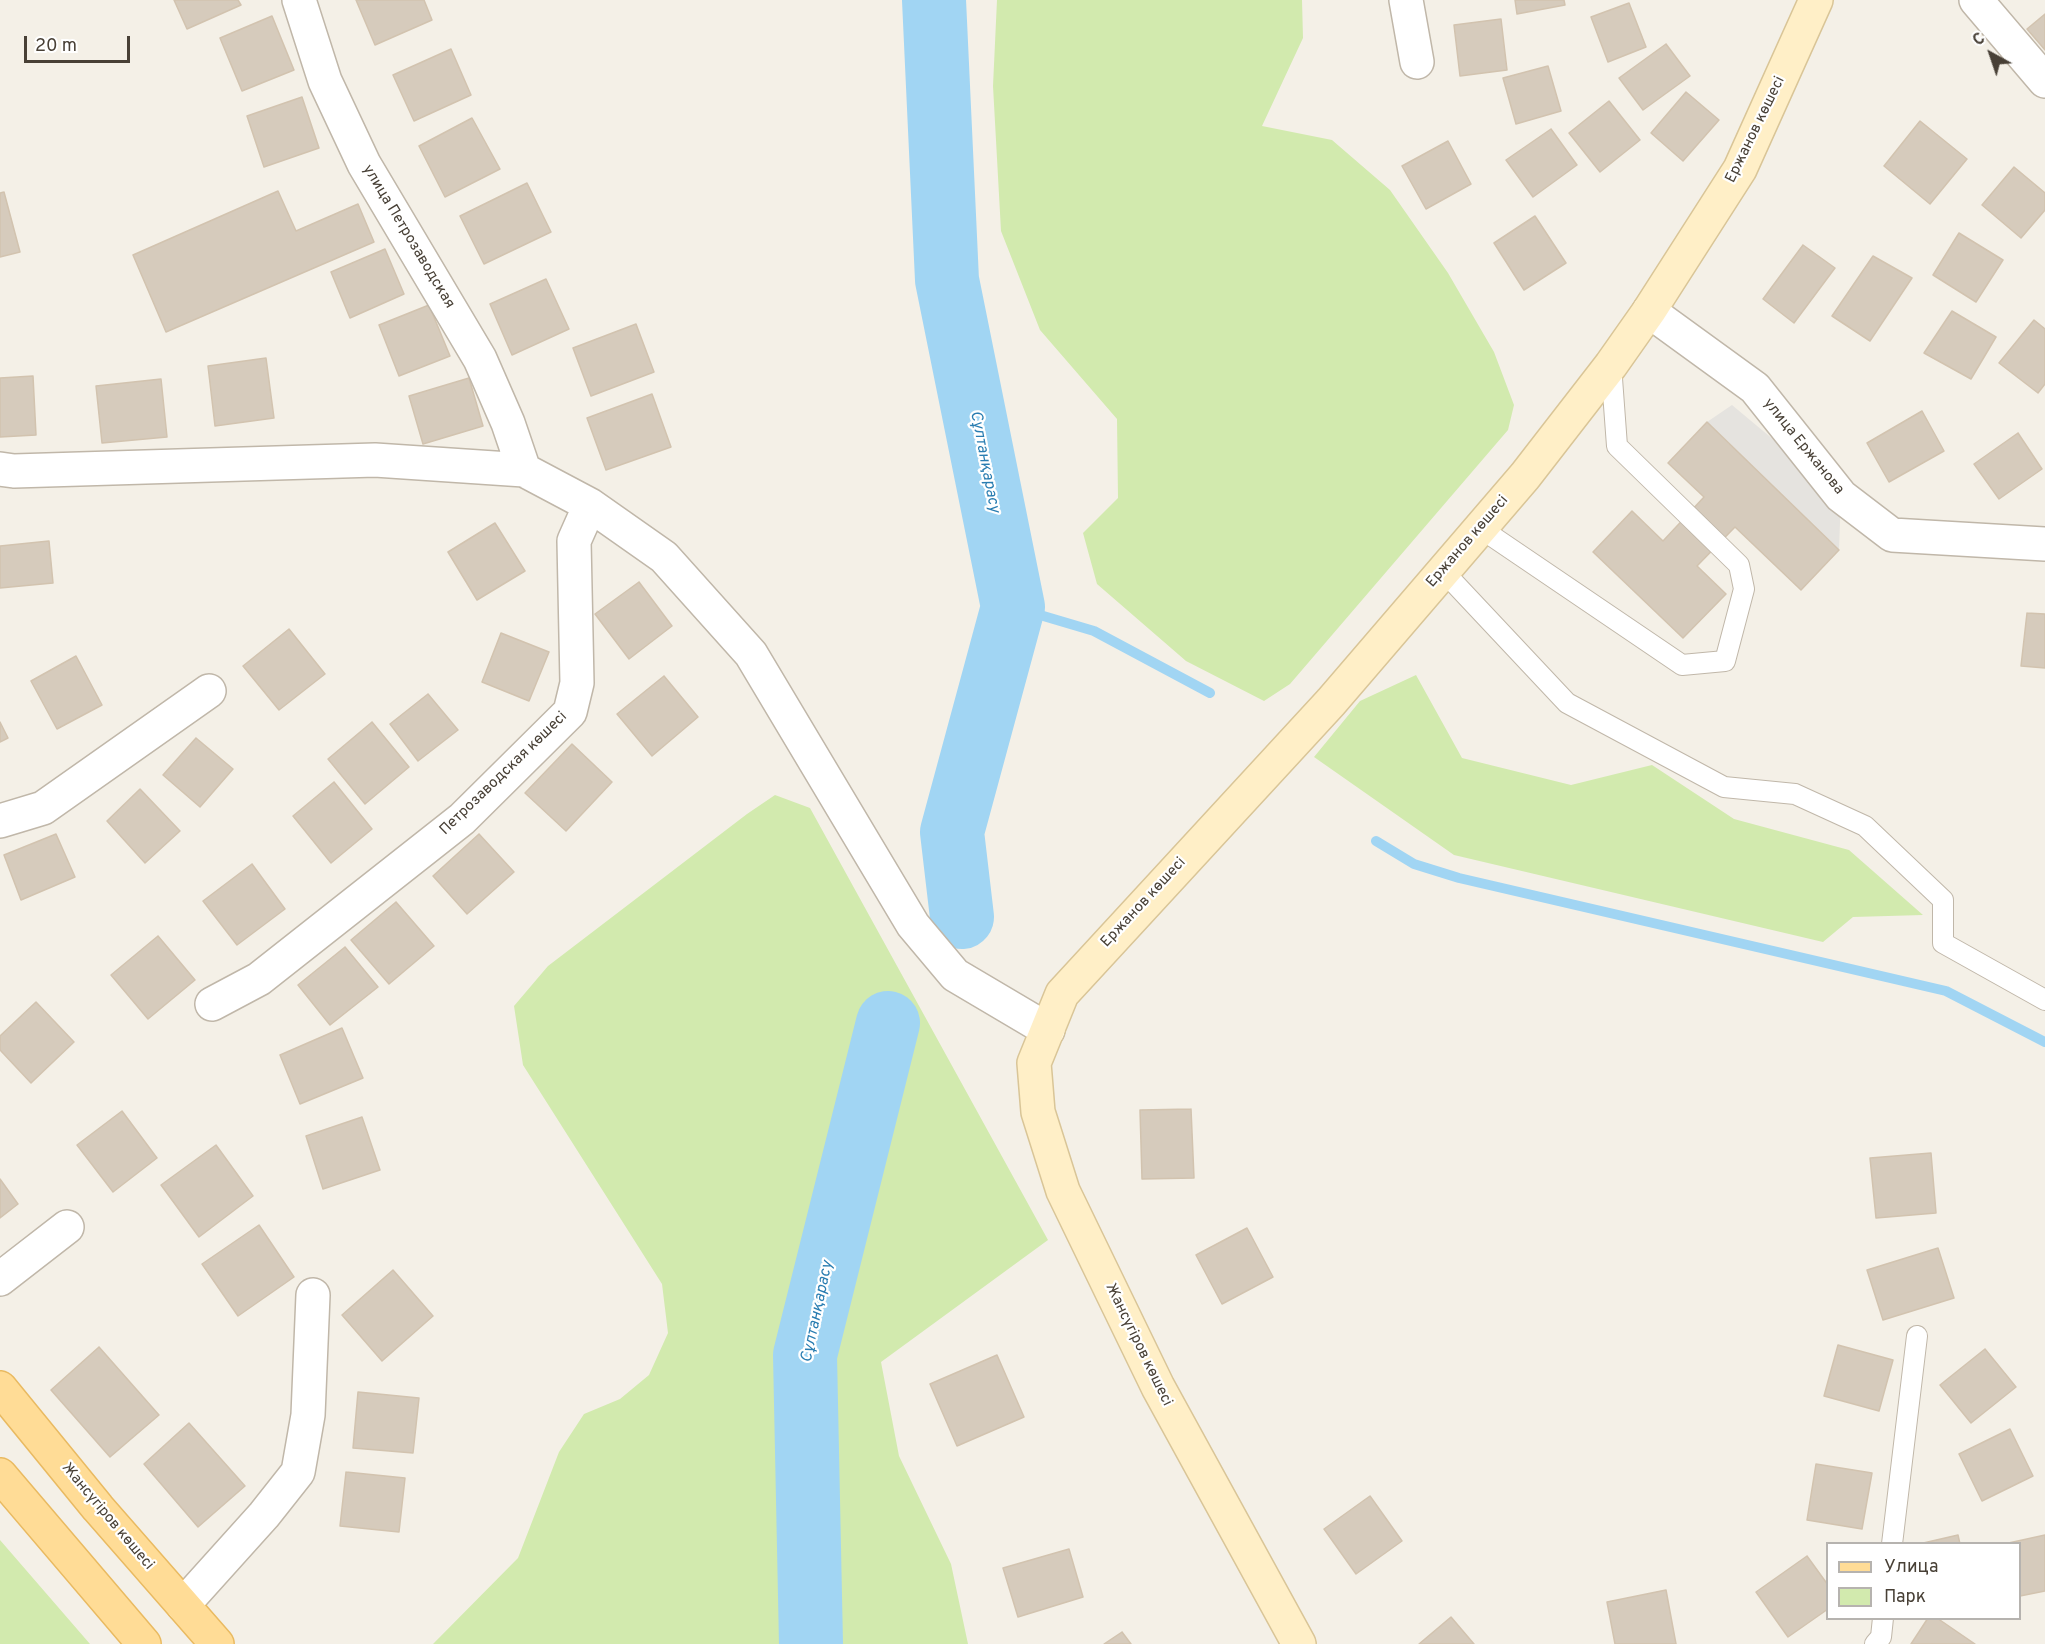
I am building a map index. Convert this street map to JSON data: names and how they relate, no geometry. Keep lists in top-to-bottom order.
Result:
{
  "streets": {
    "main road": ["Ержанов көшесі", "Жансүгіров көшесі"],
    "street": ["улица Петрозаводская", "улица Ержанова", "Петрозаводская көшесі"]
  },
  "crossings": [
    ["Ержанов көшесі", "улица Ержанова"],
    ["Ержанов көшесі", "Жансүгіров көшесі"]
  ],
  "water": ["Сұлтанқарасу"],
  "legend": ["Улица", "Парк"],
  "scale_bar": "20 m",
  "north": "top left"
}
